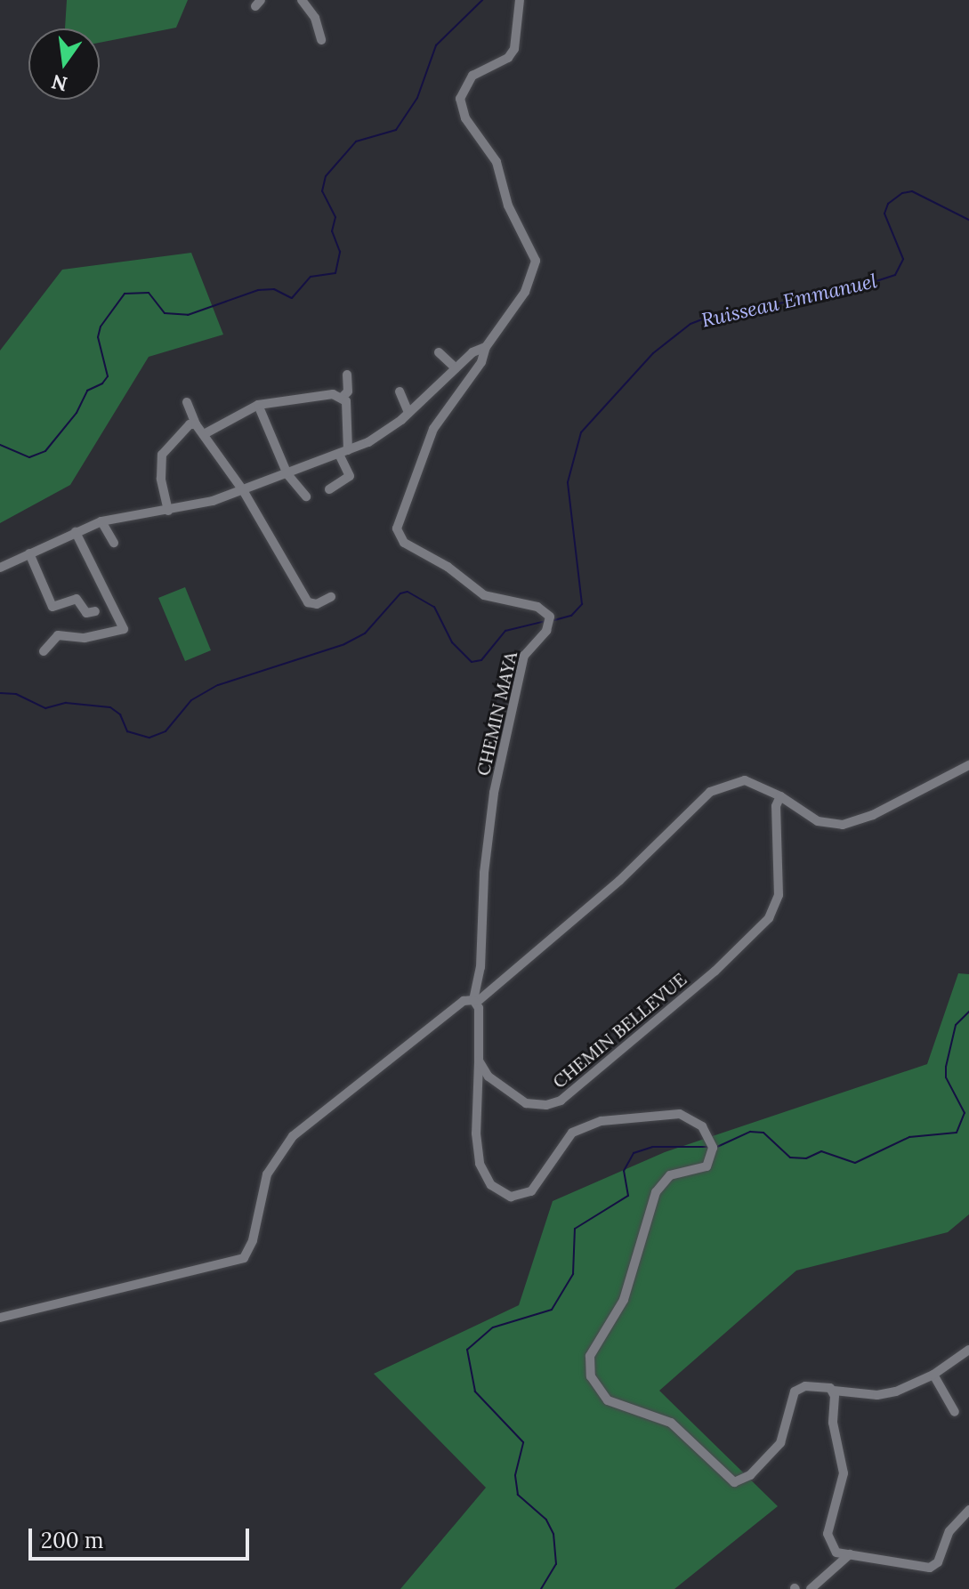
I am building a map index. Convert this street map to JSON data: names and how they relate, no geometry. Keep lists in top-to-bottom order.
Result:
{
  "streets": {
    "street": ["CHEMIN MAYA", "CHEMIN BELLEVUE"]
  },
  "water": ["Ruisseau Emmanuel"],
  "scale_bar": "200 m",
  "north": "bottom"
}
